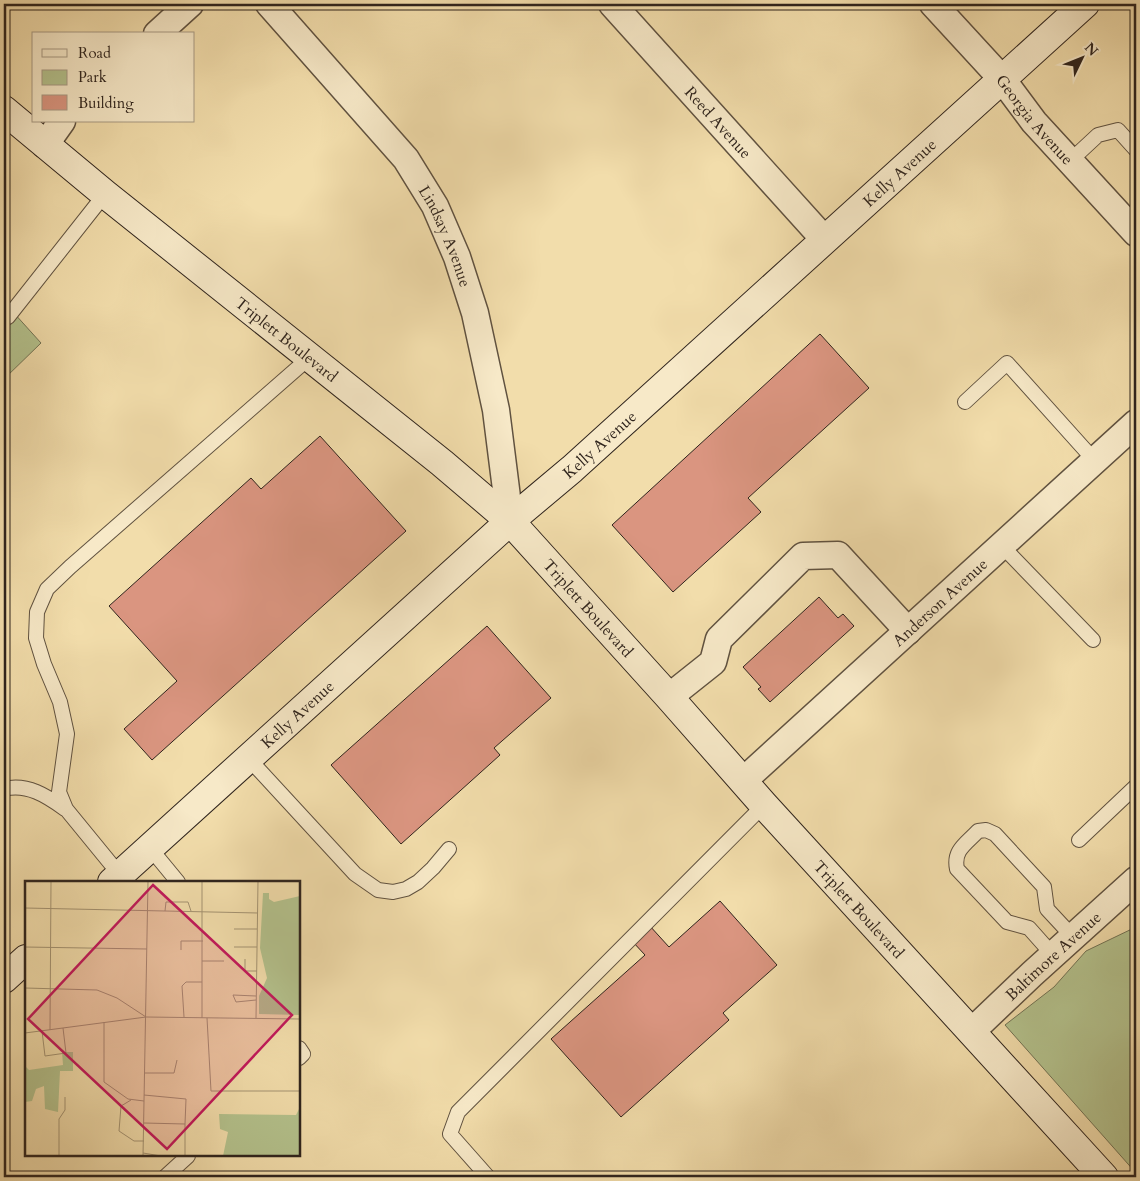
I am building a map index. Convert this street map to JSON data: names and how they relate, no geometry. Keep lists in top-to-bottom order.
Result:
{
  "streets": {
    "main road": ["Kelly Avenue", "Triplett Boulevard"],
    "street": [
      "Georgia Avenue",
      "Reed Avenue",
      "Lindsay Avenue",
      "Anderson Avenue",
      "Baltimore Avenue"
    ]
  },
  "crossings": [
    ["Georgia Avenue", "Kelly Avenue"],
    ["Reed Avenue", "Kelly Avenue"],
    ["Kelly Avenue", "Lindsay Avenue"],
    ["Kelly Avenue", "Triplett Boulevard"],
    ["Lindsay Avenue", "Triplett Boulevard"],
    ["Triplett Boulevard", "Anderson Avenue"],
    ["Triplett Boulevard", "Baltimore Avenue"]
  ],
  "legend": ["Road", "Park", "Building"],
  "north": "top right"
}
